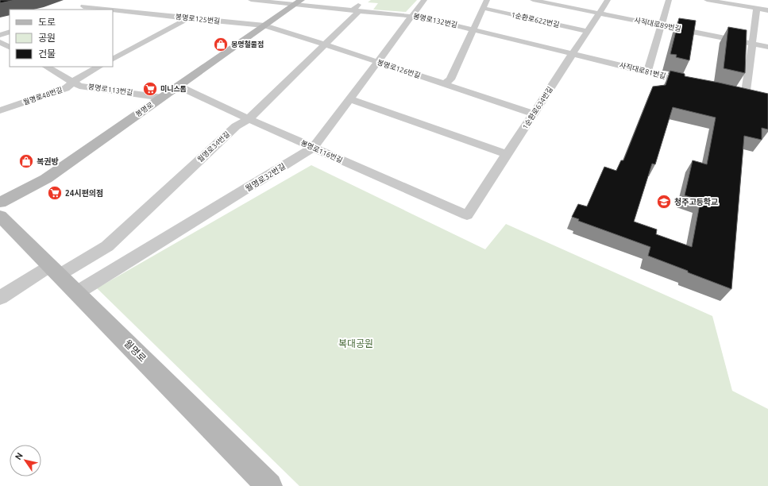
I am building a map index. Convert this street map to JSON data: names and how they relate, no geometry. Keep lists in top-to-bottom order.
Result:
{
  "streets": {
    "street": [
      "봉명로125번길",
      "1순환로622번길",
      "봉명로132번길",
      "사직대로89번길",
      "봉명로126번길",
      "사직대로81번길",
      "봉명로113번길",
      "월명로48번길",
      "1순환로634번길",
      "봉명로",
      "월명로34번길",
      "봉명로116번길",
      "월명로32번길",
      "월명로"
    ]
  },
  "crossings": [
    ["봉명로125번길", "봉명로126번길"],
    ["봉명로125번길", "봉명로"],
    ["1순환로622번길", "1순환로634번길"],
    ["봉명로132번길", "사직대로81번길"],
    ["봉명로132번길", "1순환로634번길"],
    ["봉명로132번길", "봉명로"],
    ["봉명로132번길", "월명로34번길"],
    ["봉명로132번길", "월명로32번길"],
    ["사직대로89번길", "1순환로634번길"],
    ["봉명로126번길", "1순환로634번길"],
    ["봉명로126번길", "봉명로"],
    ["봉명로126번길", "월명로34번길"],
    ["봉명로126번길", "월명로32번길"],
    ["사직대로81번길", "1순환로634번길"],
    ["봉명로113번길", "월명로48번길"],
    ["봉명로113번길", "봉명로"],
    ["1순환로634번길", "봉명로116번길"],
    ["봉명로", "봉명로116번길"],
    ["월명로34번길", "봉명로116번길"],
    ["월명로34번길", "월명로"],
    ["봉명로116번길", "월명로32번길"],
    ["월명로32번길", "월명로"]
  ],
  "parks": ["복대공원"],
  "places": {
    "shop": ["봉명철물점", "복권방"],
    "supermarket": ["미니스톱", "24시편의점"],
    "school or university": ["청주고등학교"]
  },
  "legend": ["도로", "공원", "건물"],
  "north": "top left"
}
